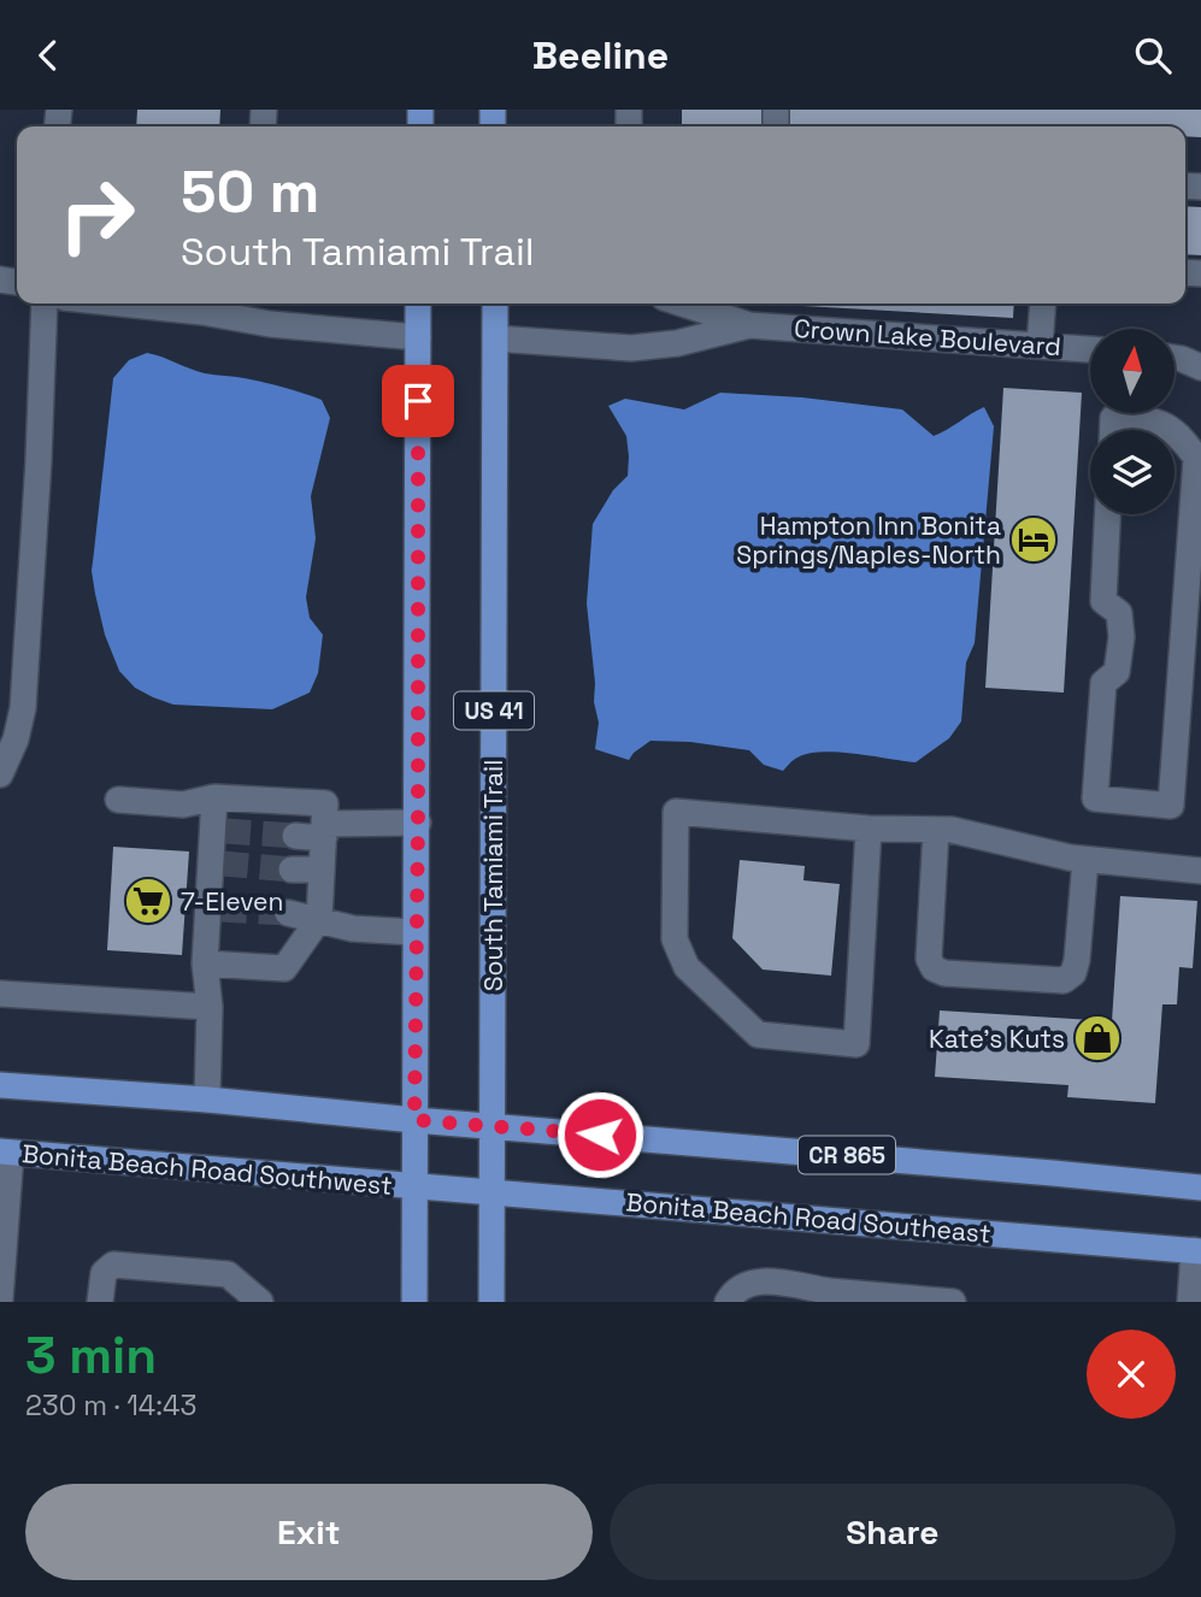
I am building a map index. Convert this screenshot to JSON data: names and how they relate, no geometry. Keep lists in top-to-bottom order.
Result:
{
  "streets": {
    "main road": [
      "US 41",
      "South Tamiami Trail",
      "CR 865",
      "Bonita Beach Road Southwest",
      "Bonita Beach Road Southeast"
    ],
    "street": ["Crown Lake Boulevard"]
  },
  "crossings": [
    ["Crown Lake Boulevard", "South Tamiami Trail"],
    ["US 41", "CR 865"],
    ["US 41", "Bonita Beach Road Southwest"],
    ["US 41", "Bonita Beach Road Southeast"],
    ["South Tamiami Trail", "CR 865"],
    ["South Tamiami Trail", "Bonita Beach Road Southeast"],
    ["Bonita Beach Road Southwest", "Bonita Beach Road Southeast"]
  ],
  "places": {
    "hotel": ["Hampton Inn Bonita Springs/Naples-North"],
    "supermarket": ["7-Eleven"],
    "shop": ["Kate's Kuts"]
  },
  "north": "top",
  "page": {
    "header": "Beeline",
    "turn": ["50 m", "South Tamiami Trail"],
    "heading": ["3 min", "230 m · 14:43"],
    "buttons": ["Exit", "Share"]
  }
}
